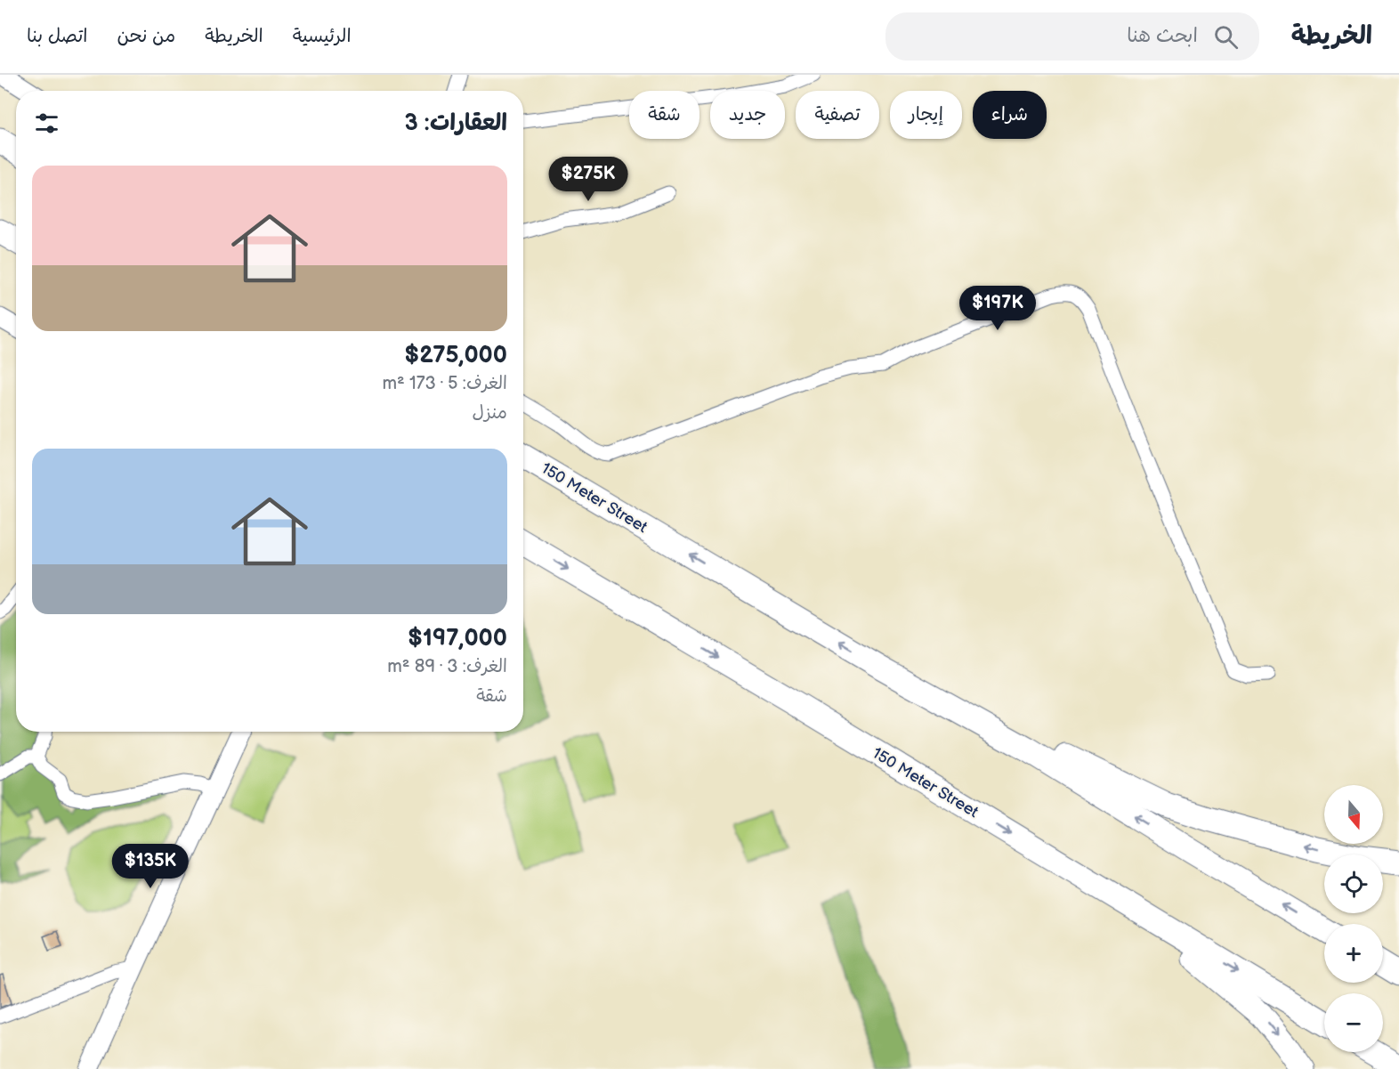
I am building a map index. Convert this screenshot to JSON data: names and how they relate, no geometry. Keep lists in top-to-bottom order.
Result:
{
  "streets": {
    "highway": ["150 Meter Street"]
  },
  "north": "bottom",
  "page": {
    "header": "الخريطة",
    "search": "ابحث هنا",
    "nav": [
      "الرئيسية",
      "الخريطة",
      "من نحن",
      "اتصل بنا"
    ],
    "chip": [
      "شراء",
      "إيجار",
      "تصفية",
      "جديد",
      "شقة"
    ],
    "heading": "العقارات: 3",
    "list": [
      {
        "name": "$275,000",
        "note": "الغرف: 5 · 173 m² · منزل"
      },
      {
        "name": "$197,000",
        "note": "الغرف: 3 · 89 m² · شقة"
      }
    ],
    "price": ["$275K", "$197K", "$135K"],
    "map_buttons": ["+", "−"]
  }
}
